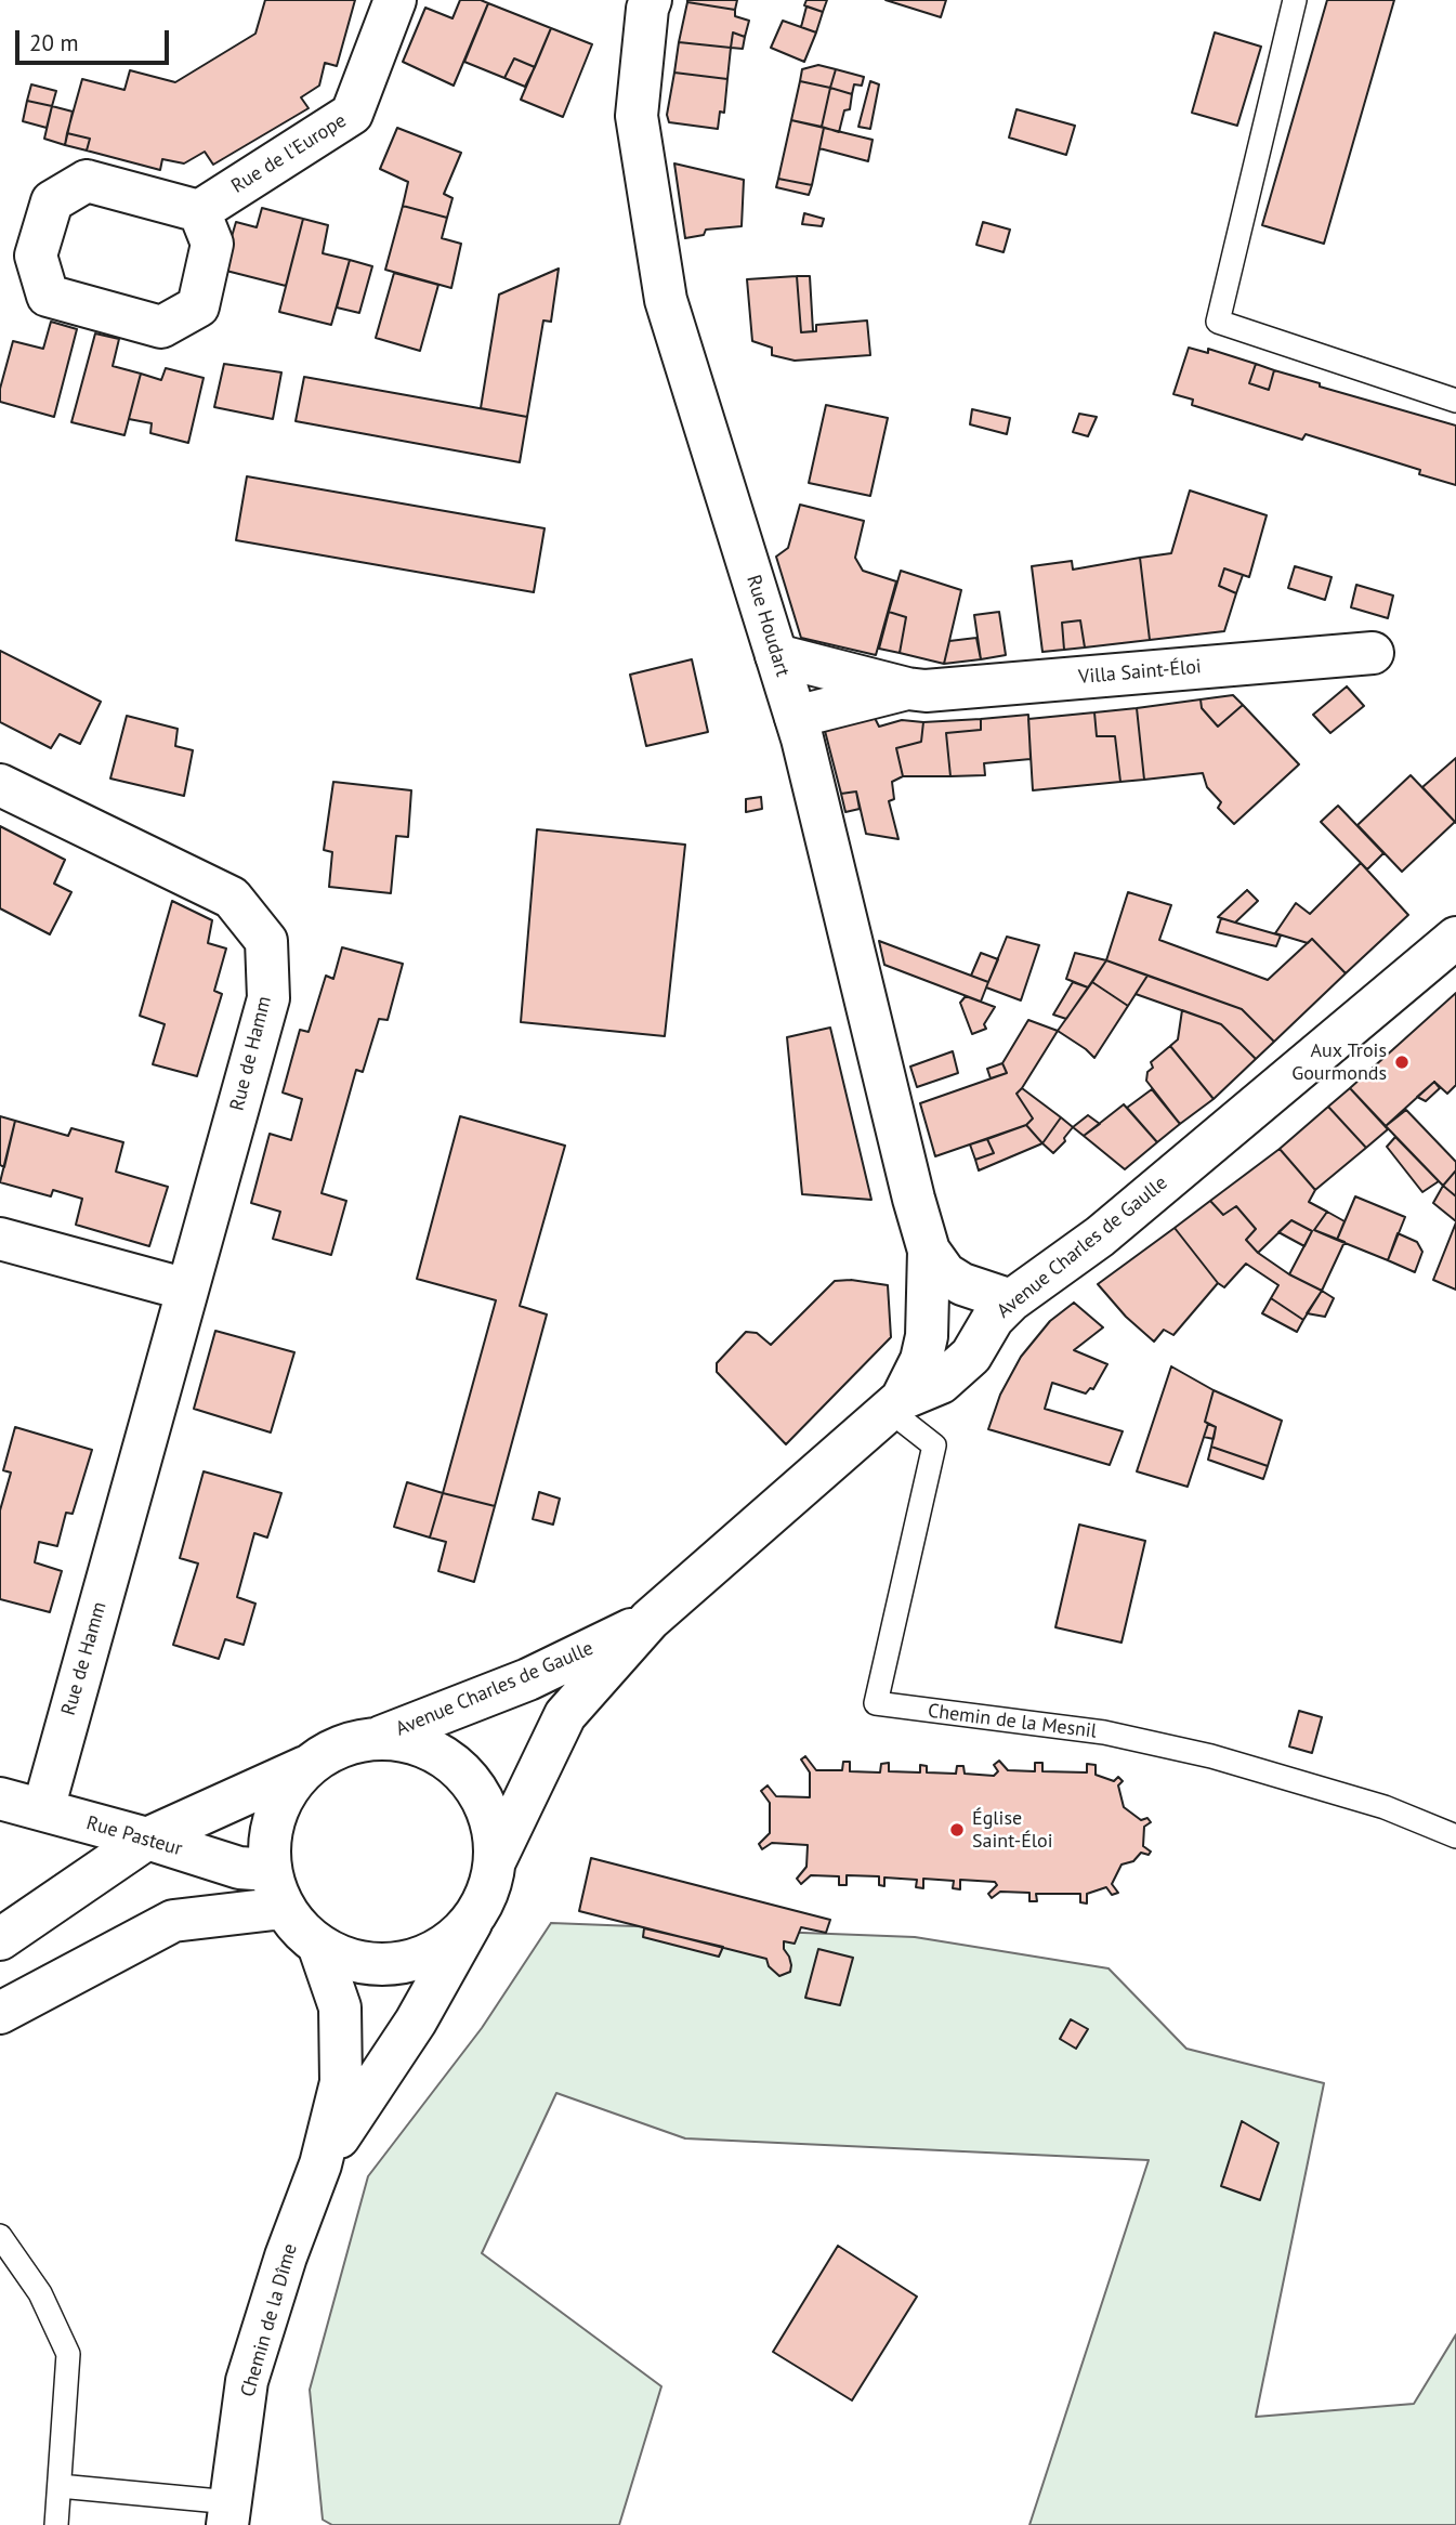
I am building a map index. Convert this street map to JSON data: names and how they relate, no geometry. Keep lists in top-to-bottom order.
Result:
{
  "streets": {
    "street": [
      "Rue de l'Europe",
      "Rue Houdart",
      "Villa Saint-Éloi",
      "Rue de Hamm",
      "Avenue Charles de Gaulle",
      "Rue Pasteur",
      "Chemin de la Dîme"
    ],
    "lane": ["Chemin de la Mesnil"]
  },
  "crossings": [
    ["Rue Houdart", "Villa Saint-Éloi"],
    ["Rue Houdart", "Avenue Charles de Gaulle"],
    ["Rue Houdart", "Chemin de la Mesnil"],
    ["Rue de Hamm", "Rue Pasteur"],
    ["Avenue Charles de Gaulle", "Chemin de la Mesnil"],
    ["Avenue Charles de Gaulle", "Rue Pasteur"],
    ["Avenue Charles de Gaulle", "Chemin de la Dîme"],
    ["Rue Pasteur", "Chemin de la Dîme"]
  ],
  "places": ["Aux Trois Gourmonds", "Église Saint-Éloi"],
  "scale_bar": "20 m"
}
